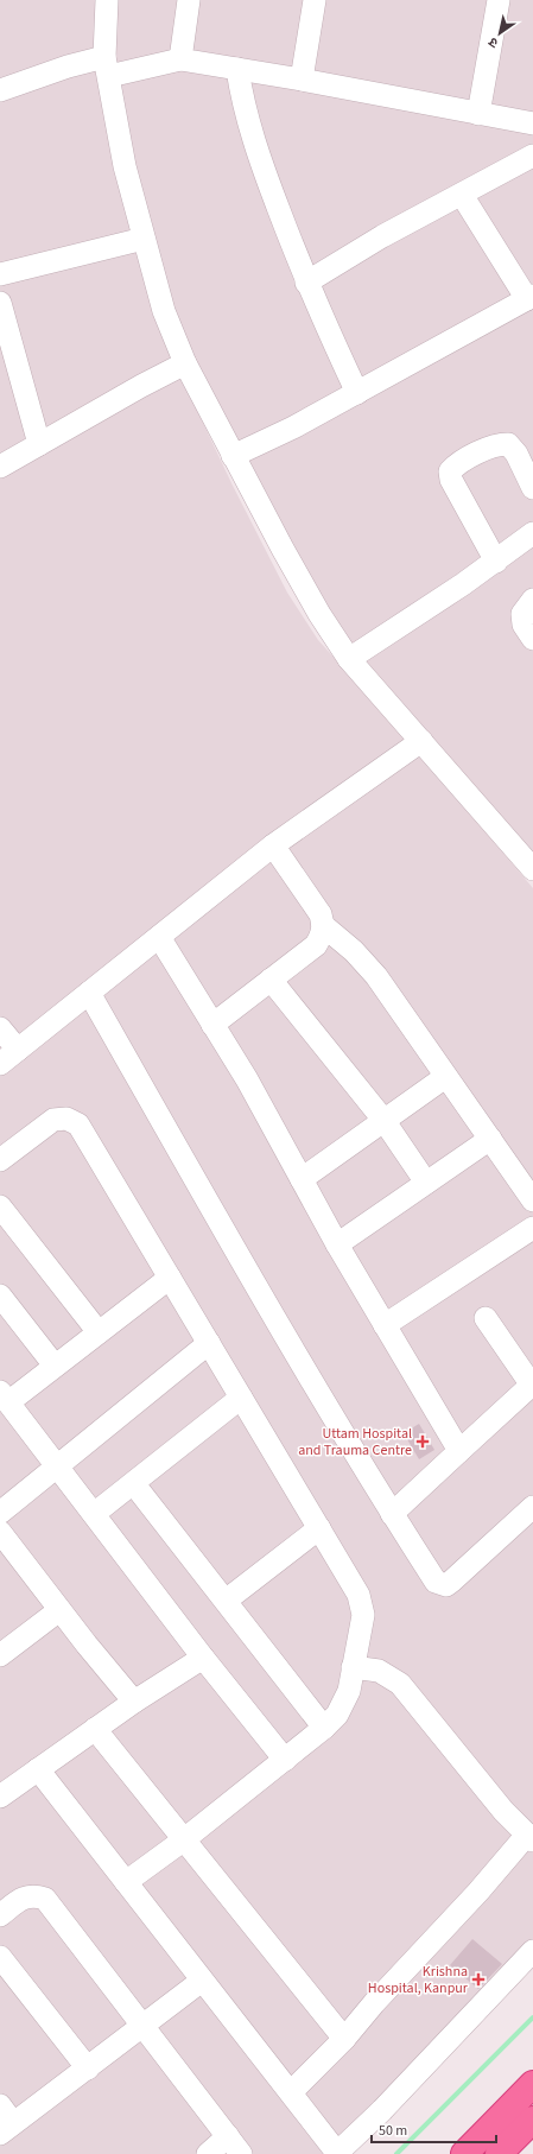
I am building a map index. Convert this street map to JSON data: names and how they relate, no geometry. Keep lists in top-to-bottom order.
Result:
{
  "places": {
    "health": ["Uttam Hospital and Trauma Centre", "Krishna Hospital, Kanpur"]
  },
  "scale_bar": "50 m",
  "north": "bottom left"
}
